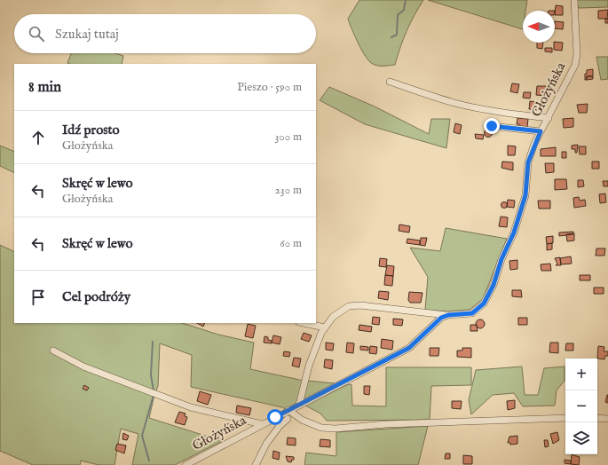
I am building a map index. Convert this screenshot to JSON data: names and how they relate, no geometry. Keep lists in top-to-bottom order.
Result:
{
  "streets": {
    "street": ["Głożyńska"]
  },
  "north": "left",
  "page": {
    "search": "Szukaj tutaj",
    "heading": ["8 min", "Pieszo · 590 m"],
    "list": [
      ["Idź prosto", "Głożyńska", "300 m"],
      ["Skręć w lewo", "Głożyńska", "230 m"],
      ["Skręć w lewo", "60 m"],
      "Cel podróży"
    ],
    "map_buttons": ["+", "−"]
  }
}
